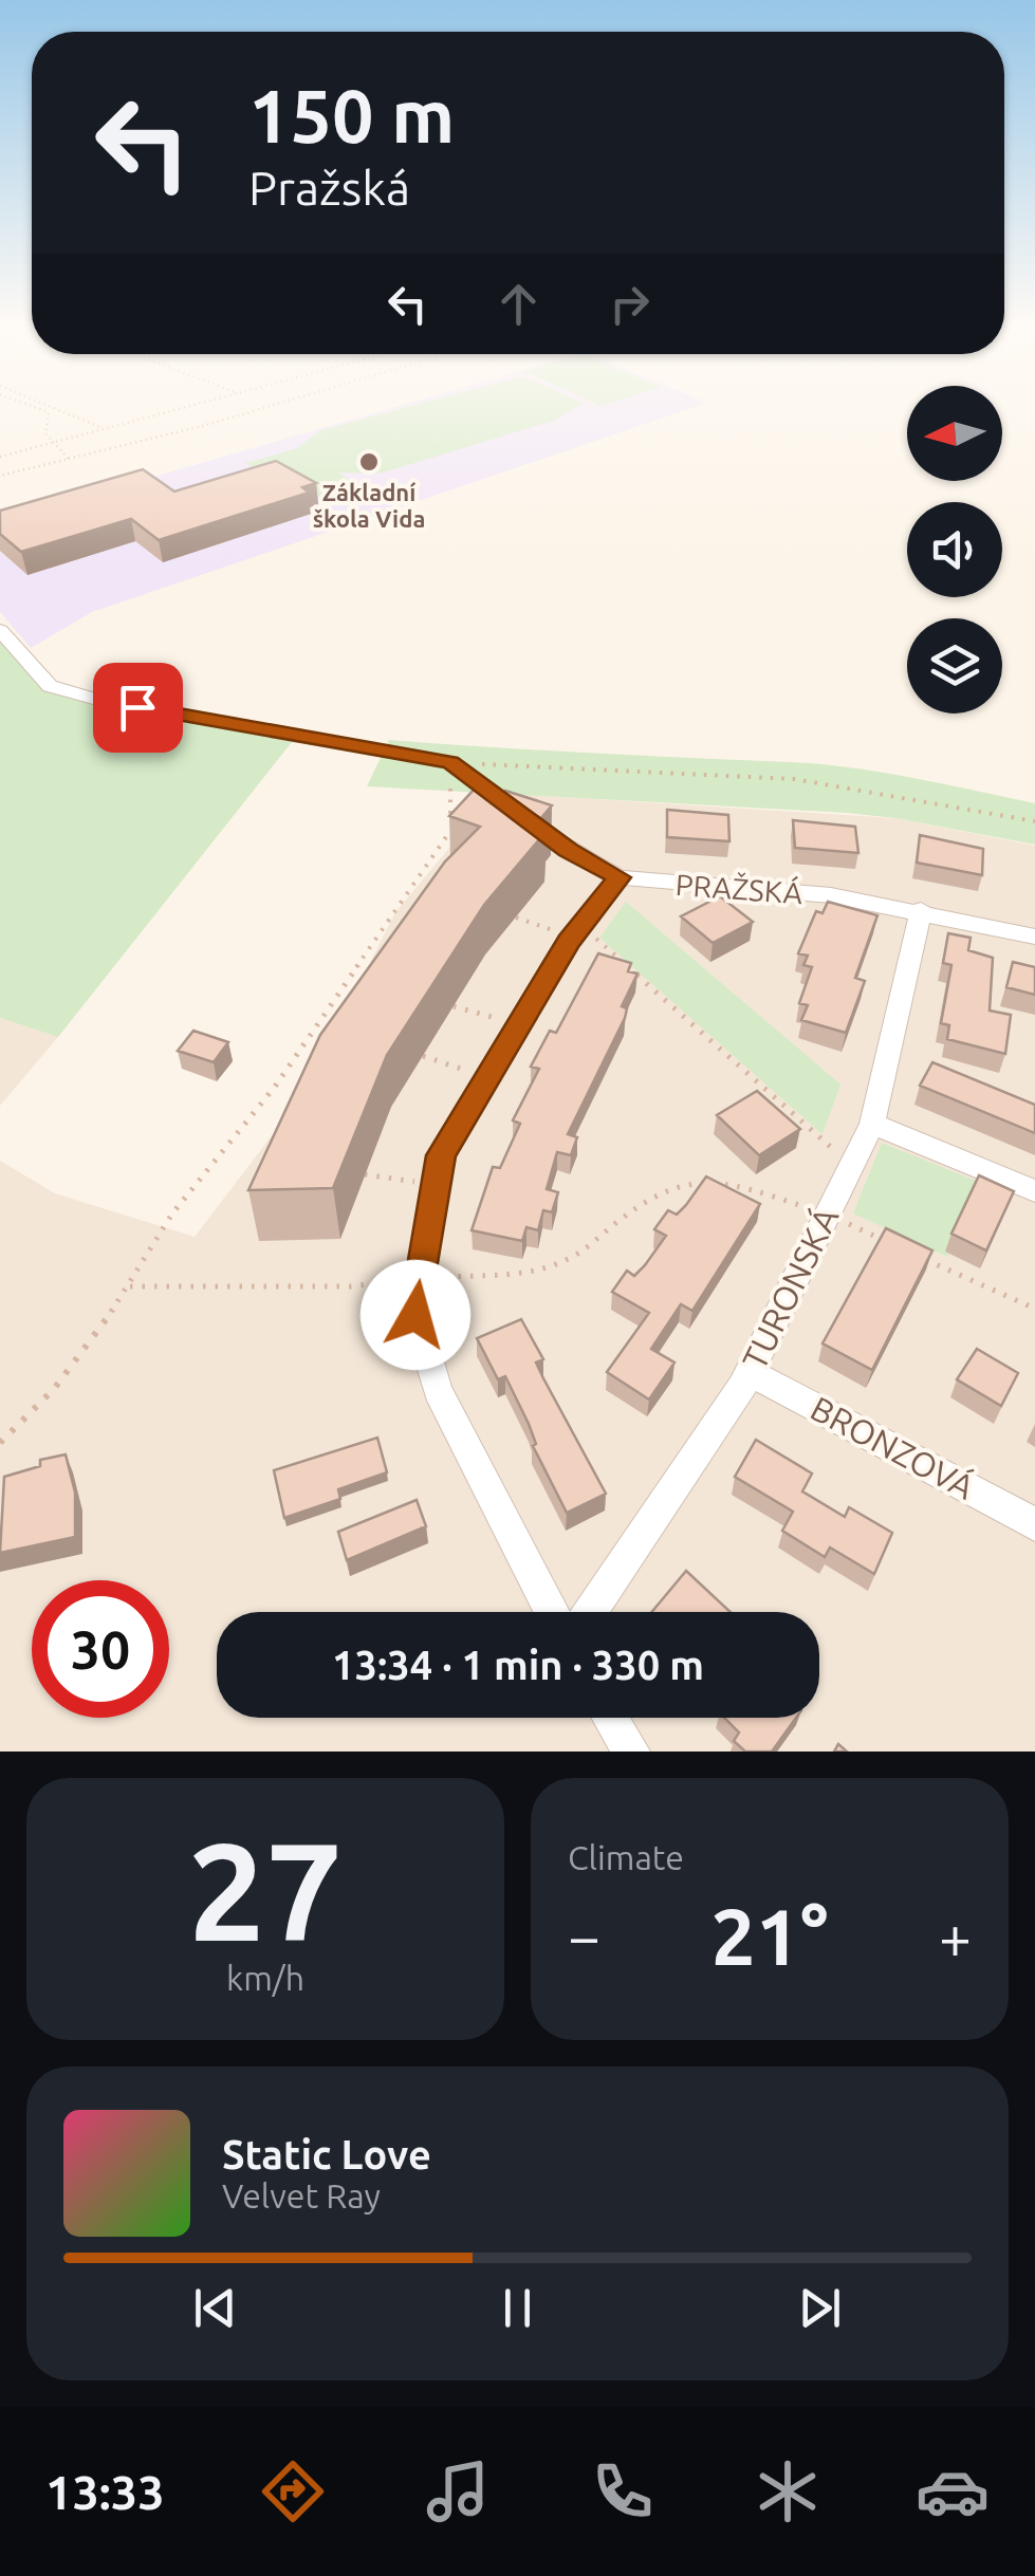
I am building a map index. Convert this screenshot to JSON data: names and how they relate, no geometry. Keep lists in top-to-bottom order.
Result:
{
  "streets": {
    "street": ["PRAŽSKÁ", "TURONSKÁ", "BRONZOVÁ"]
  },
  "crossings": [
    ["PRAŽSKÁ", "TURONSKÁ"],
    ["TURONSKÁ", "BRONZOVÁ"]
  ],
  "places": ["Základní škola Vida"],
  "north": "left",
  "page": {
    "turn": ["150 m", "Pražská"],
    "limit": "30",
    "trip": "13:34 · 1 min · 330 m",
    "tile": [
      ["27", "km/h"],
      "Climate"
    ],
    "heat": ["−", "21°", "+"],
    "song": ["Static Love", "Velvet Ray"],
    "tabs": "13:33"
  }
}
